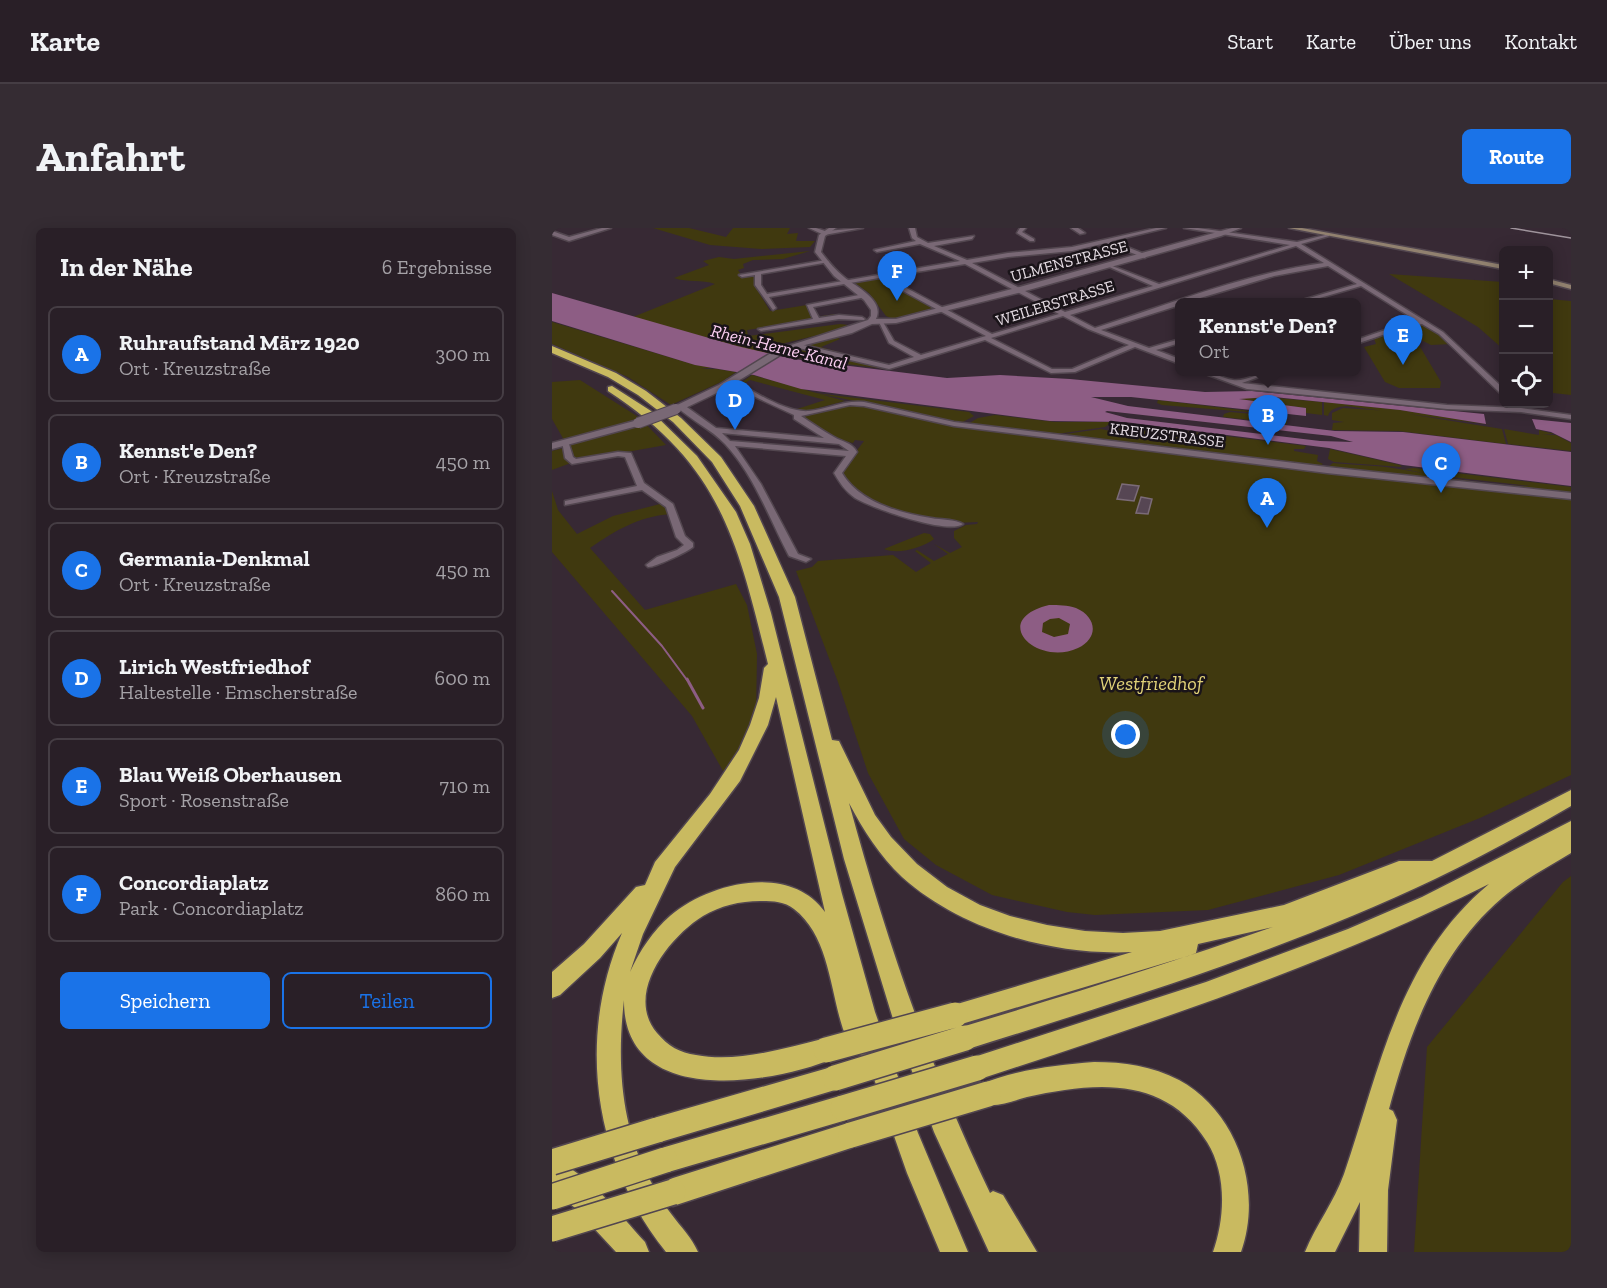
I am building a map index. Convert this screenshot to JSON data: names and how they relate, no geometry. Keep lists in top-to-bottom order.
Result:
{
  "streets": {
    "street": ["ULMENSTRASSE", "WEILERSTRASSE", "KREUZSTRASSE"]
  },
  "crossings": [
    ["ULMENSTRASSE", "WEILERSTRASSE"]
  ],
  "water": ["Rhein-Herne-Kanal"],
  "parks": ["Westfriedhof"],
  "page": {
    "header": "Karte",
    "nav": [
      "Start",
      "Karte",
      "Über uns",
      "Kontakt"
    ],
    "buttons": [
      "Route",
      ["Speichern", "Teilen"]
    ],
    "title": "Anfahrt",
    "heading": ["In der Nähe", "6 Ergebnisse"],
    "map_buttons": ["+", "−"],
    "pins": [
      "F",
      "E",
      "D",
      "B",
      "C",
      "A"
    ],
    "popup": ["Kennst'e Den?", "Ort"],
    "list": [
      {
        "mark": "A",
        "name": "Ruhraufstand März 1920",
        "note": "Ort · Kreuzstraße",
        "value": "300 m"
      },
      {
        "mark": "B",
        "name": "Kennst'e Den?",
        "note": "Ort · Kreuzstraße",
        "value": "450 m"
      },
      {
        "mark": "C",
        "name": "Germania-Denkmal",
        "note": "Ort · Kreuzstraße",
        "value": "450 m"
      },
      {
        "mark": "D",
        "name": "Lirich Westfriedhof",
        "note": "Haltestelle · Emscherstraße",
        "value": "600 m"
      },
      {
        "mark": "E",
        "name": "Blau Weiß Oberhausen",
        "note": "Sport · Rosenstraße",
        "value": "710 m"
      },
      {
        "mark": "F",
        "name": "Concordiaplatz",
        "note": "Park · Concordiaplatz",
        "value": "860 m"
      }
    ]
  }
}
